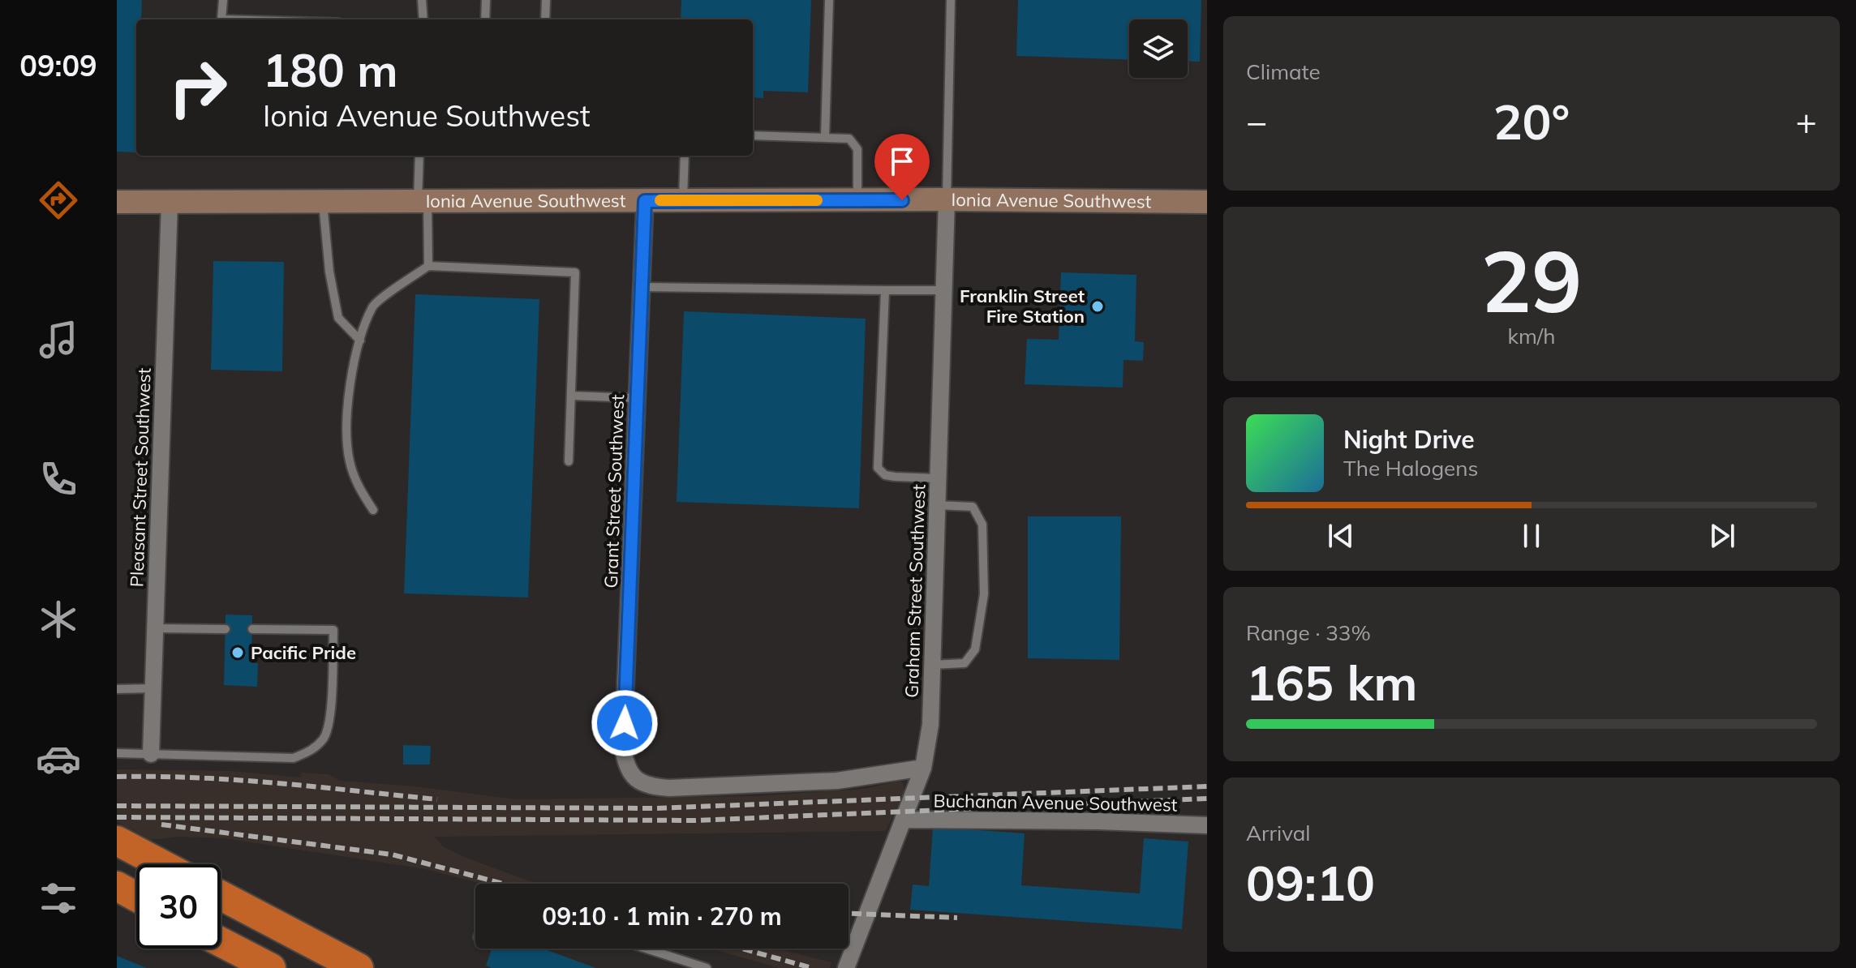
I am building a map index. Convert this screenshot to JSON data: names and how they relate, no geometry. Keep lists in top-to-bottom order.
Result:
{
  "streets": {
    "street": [
      "Ionia Avenue Southwest",
      "Pleasant Street Southwest",
      "Grant Street Southwest",
      "Graham Street Southwest",
      "Buchanan Avenue Southwest"
    ]
  },
  "crossings": [
    ["Ionia Avenue Southwest", "Pleasant Street Southwest"],
    ["Ionia Avenue Southwest", "Grant Street Southwest"],
    ["Ionia Avenue Southwest", "Graham Street Southwest"],
    ["Grant Street Southwest", "Buchanan Avenue Southwest"],
    ["Graham Street Southwest", "Buchanan Avenue Southwest"]
  ],
  "places": ["Franklin Street Fire Station", "Pacific Pride"],
  "page": {
    "tabs": "09:09",
    "tile": [
      "Climate",
      ["29", "km/h"],
      ["Range · 33%", "165 km"],
      ["Arrival", "09:10"]
    ],
    "turn": ["180 m", "Ionia Avenue Southwest"],
    "heat": ["−", "20°", "+"],
    "song": ["Night Drive", "The Halogens"],
    "limit": "30",
    "trip": "09:10 · 1 min · 270 m"
  }
}
